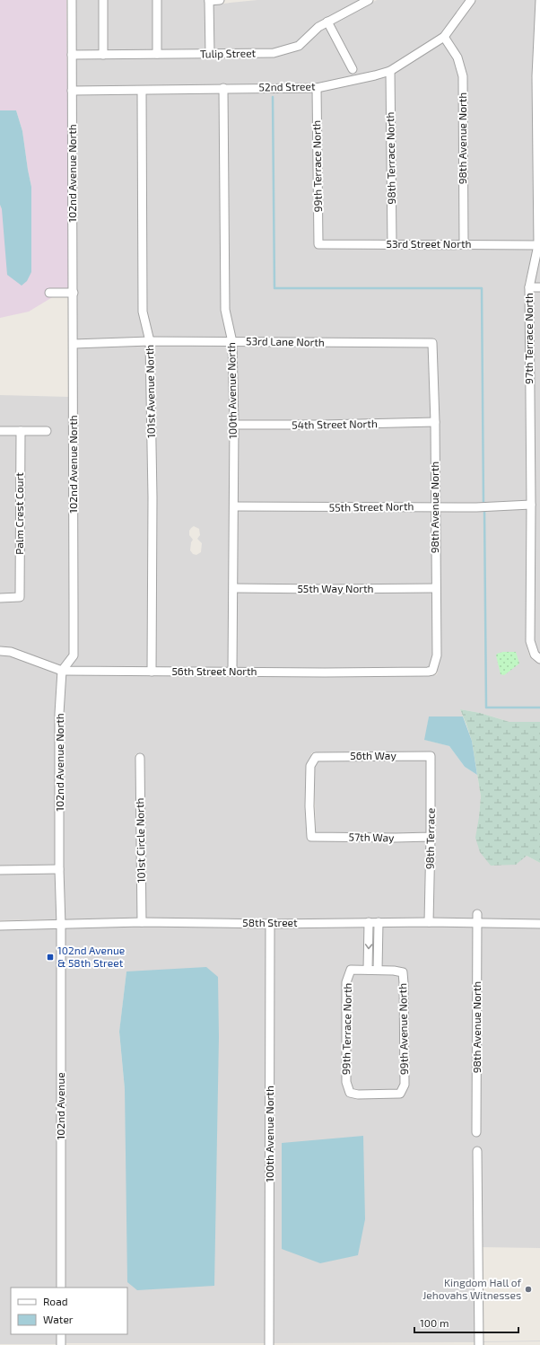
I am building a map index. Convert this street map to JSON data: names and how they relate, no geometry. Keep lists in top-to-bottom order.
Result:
{
  "streets": {
    "street": [
      "Tulip Street",
      "52nd Street",
      "98th Avenue North",
      "98th Terrace North",
      "99th Terrace North",
      "102nd Avenue North",
      "53rd Street North",
      "97th Terrace North",
      "53rd Lane North",
      "100th Avenue North",
      "101st Avenue North",
      "54th Street North",
      "55th Street North",
      "Palm Crest Court",
      "55th Way North",
      "56th Street North",
      "56th Way",
      "57th Way",
      "98th Terrace",
      "101st Circle North",
      "58th Street",
      "99th Avenue North",
      "102nd Avenue"
    ]
  },
  "crossings": [
    ["Tulip Street", "102nd Avenue North"],
    ["52nd Street", "98th Avenue North"],
    ["52nd Street", "98th Terrace North"],
    ["52nd Street", "99th Terrace North"],
    ["52nd Street", "102nd Avenue North"],
    ["52nd Street", "100th Avenue North"],
    ["52nd Street", "101st Avenue North"],
    ["98th Avenue North", "53rd Street North"],
    ["98th Avenue North", "53rd Lane North"],
    ["98th Avenue North", "54th Street North"],
    ["98th Avenue North", "55th Street North"],
    ["98th Avenue North", "55th Way North"],
    ["98th Avenue North", "56th Street North"],
    ["98th Avenue North", "58th Street"],
    ["98th Terrace North", "53rd Street North"],
    ["99th Terrace North", "53rd Street North"],
    ["99th Terrace North", "99th Avenue North"],
    ["102nd Avenue North", "53rd Lane North"],
    ["102nd Avenue North", "56th Street North"],
    ["102nd Avenue North", "58th Street"],
    ["102nd Avenue North", "102nd Avenue"],
    ["53rd Street North", "97th Terrace North"],
    ["97th Terrace North", "55th Street North"],
    ["53rd Lane North", "100th Avenue North"],
    ["53rd Lane North", "101st Avenue North"],
    ["100th Avenue North", "54th Street North"],
    ["100th Avenue North", "55th Street North"],
    ["100th Avenue North", "55th Way North"],
    ["100th Avenue North", "56th Street North"],
    ["100th Avenue North", "58th Street"],
    ["101st Avenue North", "56th Street North"],
    ["56th Way", "57th Way"],
    ["56th Way", "98th Terrace"],
    ["57th Way", "98th Terrace"],
    ["98th Terrace", "58th Street"],
    ["101st Circle North", "58th Street"],
    ["58th Street", "102nd Avenue"]
  ],
  "places": {
    "transit": ["102nd Avenue & 58th Street"],
    "other": ["Kingdom Hall of Jehovahs Witnesses"]
  },
  "legend": ["Road", "Water"],
  "scale_bar": "100 m"
}
